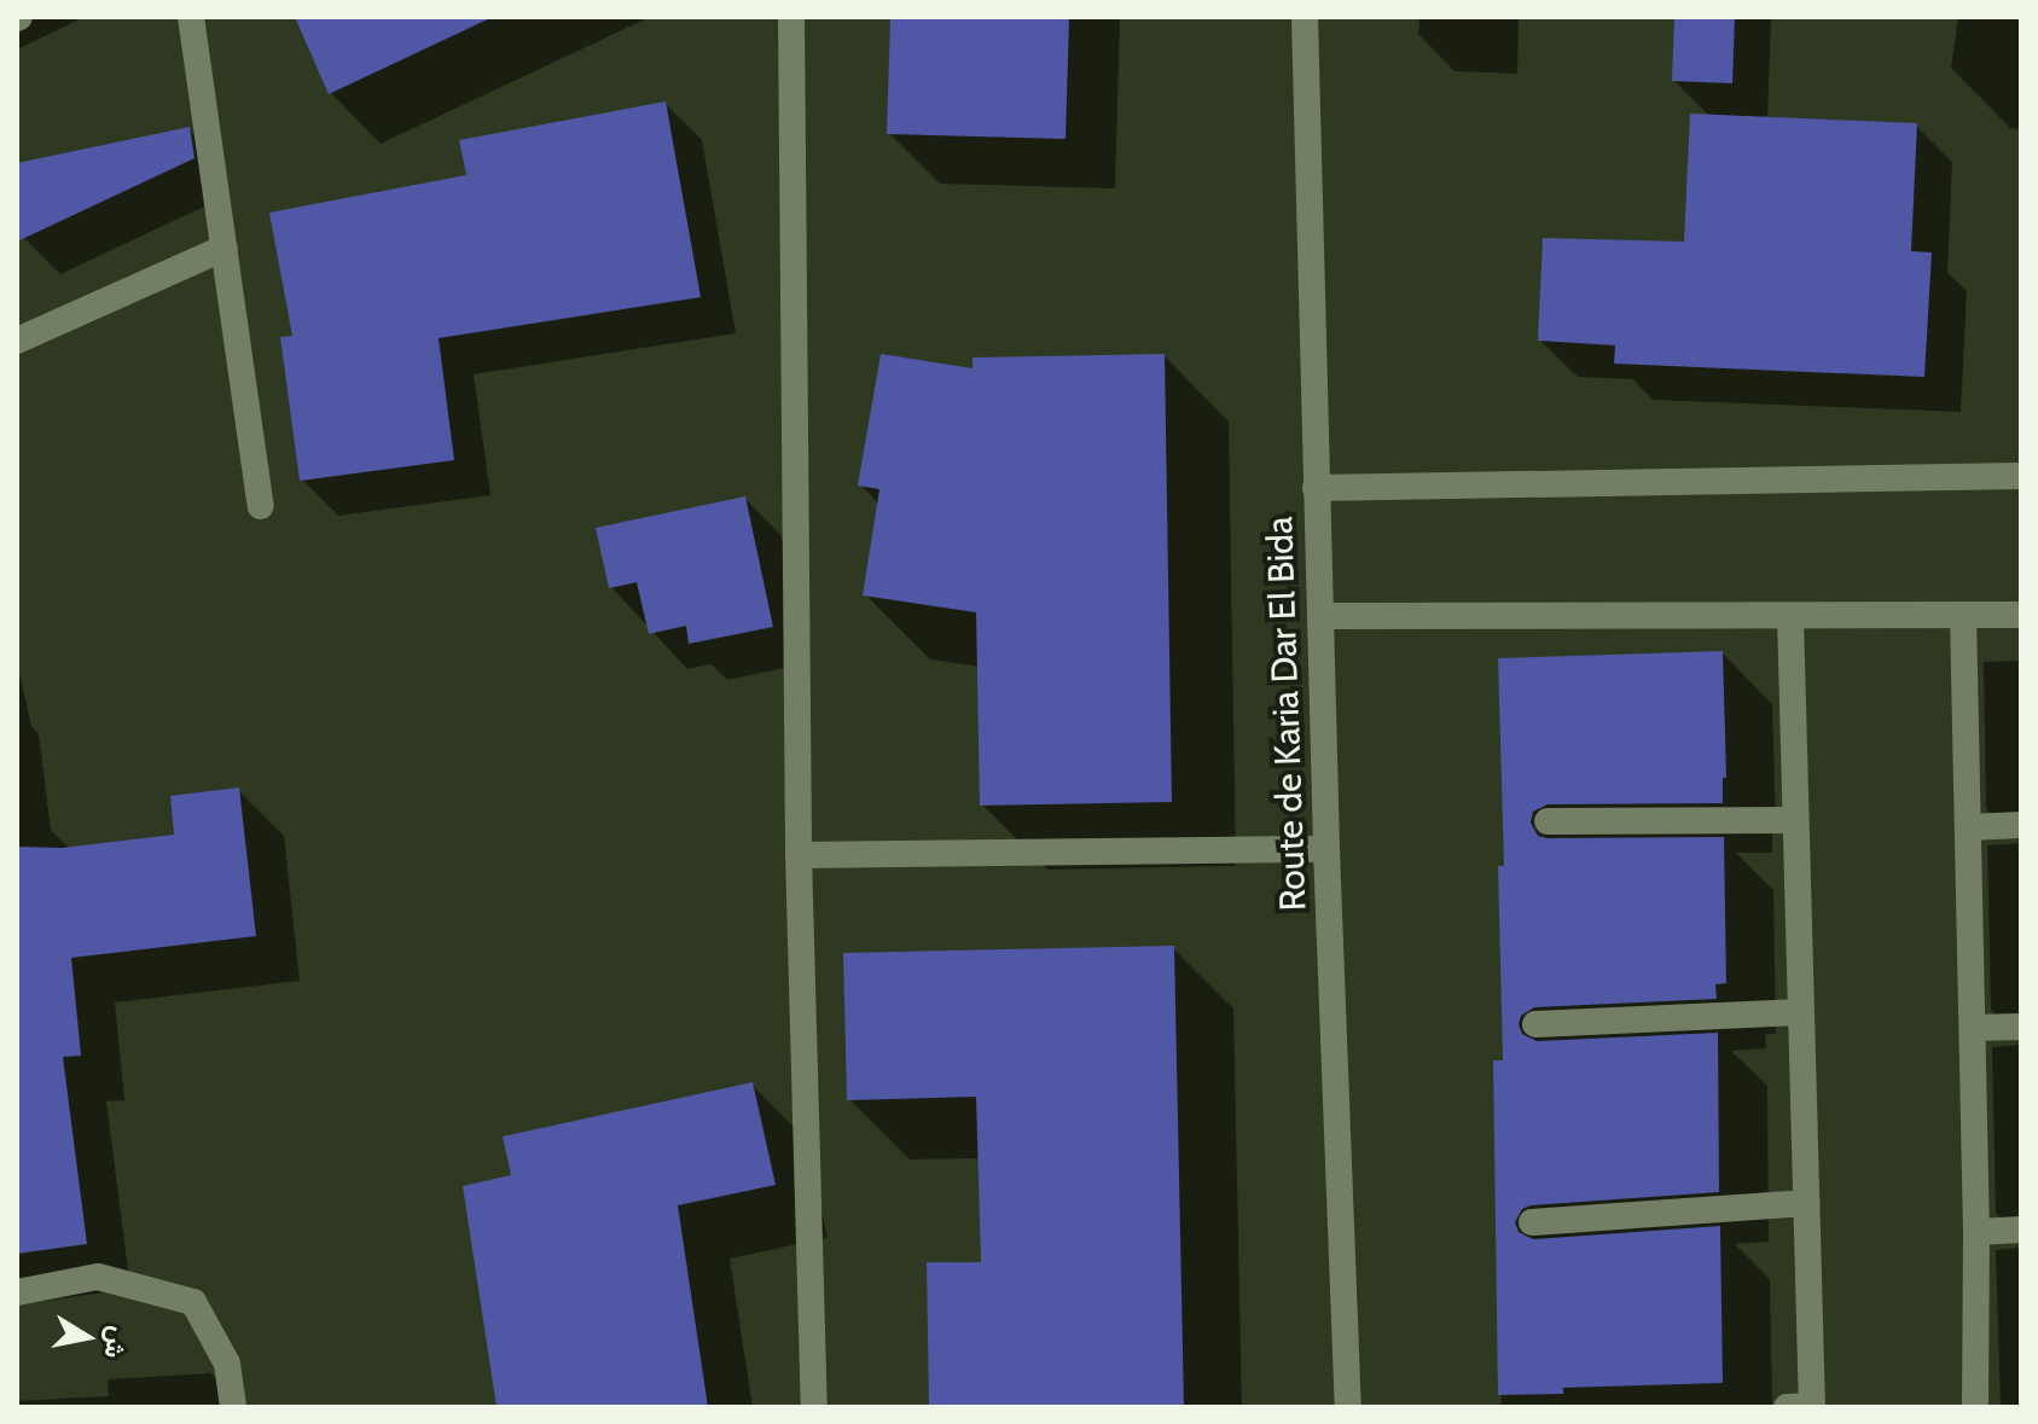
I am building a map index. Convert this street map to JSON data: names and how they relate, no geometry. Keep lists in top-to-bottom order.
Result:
{
  "streets": {
    "street": ["Route de Karia Dar El Bida"]
  },
  "north": "right"
}
